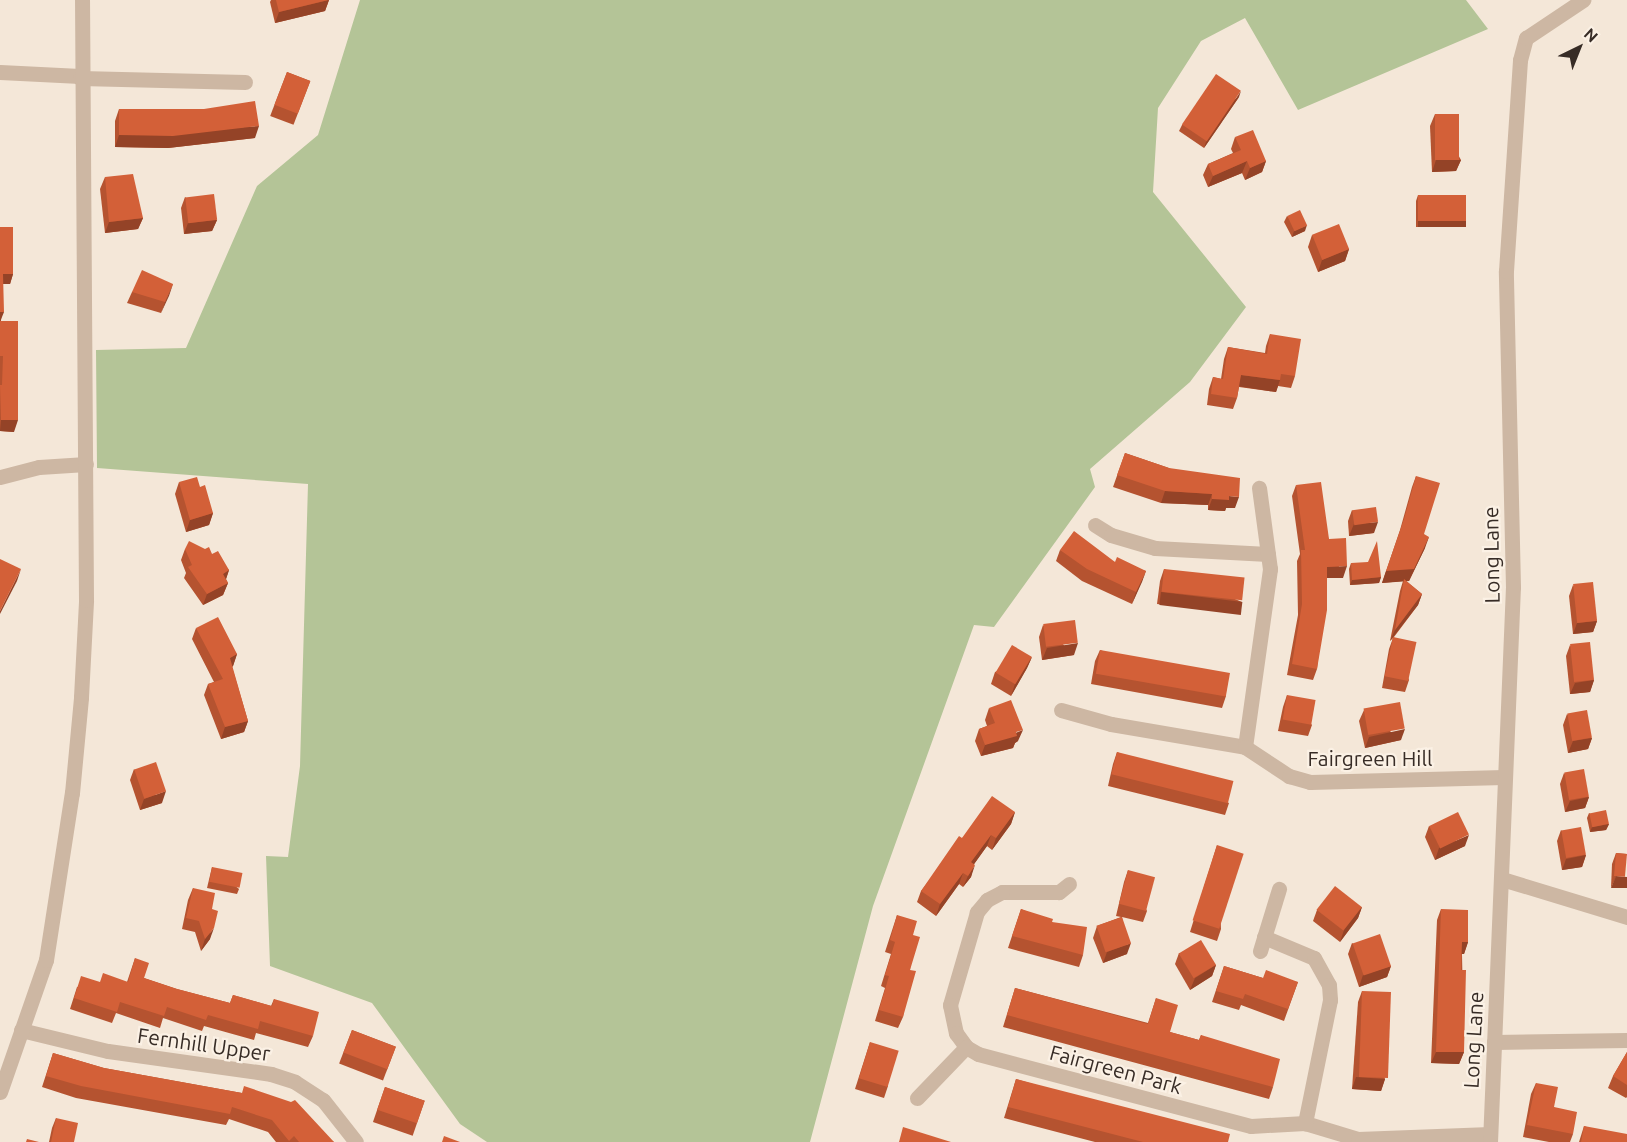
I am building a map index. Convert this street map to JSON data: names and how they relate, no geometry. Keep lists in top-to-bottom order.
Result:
{
  "streets": {
    "street": [
      "Long Lane",
      "Fairgreen Hill",
      "Fernhill Upper",
      "Fairgreen Park"
    ]
  },
  "crossings": [
    ["Long Lane", "Fairgreen Hill"],
    ["Long Lane", "Fairgreen Park"]
  ],
  "north": "top right"
}
